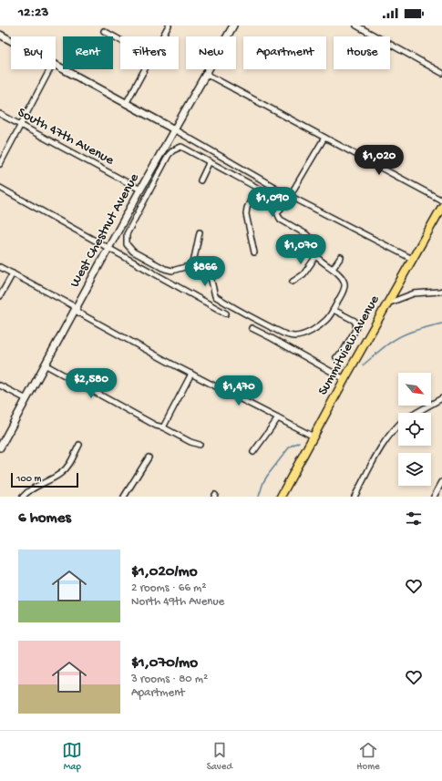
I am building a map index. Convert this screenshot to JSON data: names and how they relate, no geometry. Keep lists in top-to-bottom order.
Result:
{
  "streets": {
    "main road": ["Summitview Avenue"],
    "street": ["South 47th Avenue", "West Chestnut Avenue"]
  },
  "crossings": [
    ["South 47th Avenue", "West Chestnut Avenue"]
  ],
  "scale_bar": "100 m",
  "north": "bottom right",
  "page": {
    "status": "12:23",
    "chip": [
      "Buy",
      "Rent",
      "Filters",
      "New",
      "Apartment",
      "House"
    ],
    "price": [
      "$1,020",
      "$1,090",
      "$1,070",
      "$866",
      "$2,580",
      "$1,470"
    ],
    "scale": "100 m",
    "heading": "6 homes",
    "list": [
      {
        "name": "$1,020/mo",
        "note": "2 rooms · 66 m² · North 49th Avenue"
      },
      {
        "name": "$1,070/mo",
        "note": "3 rooms · 80 m² · Apartment"
      }
    ],
    "tabs": ["Map", "Saved", "Home"]
  }
}
